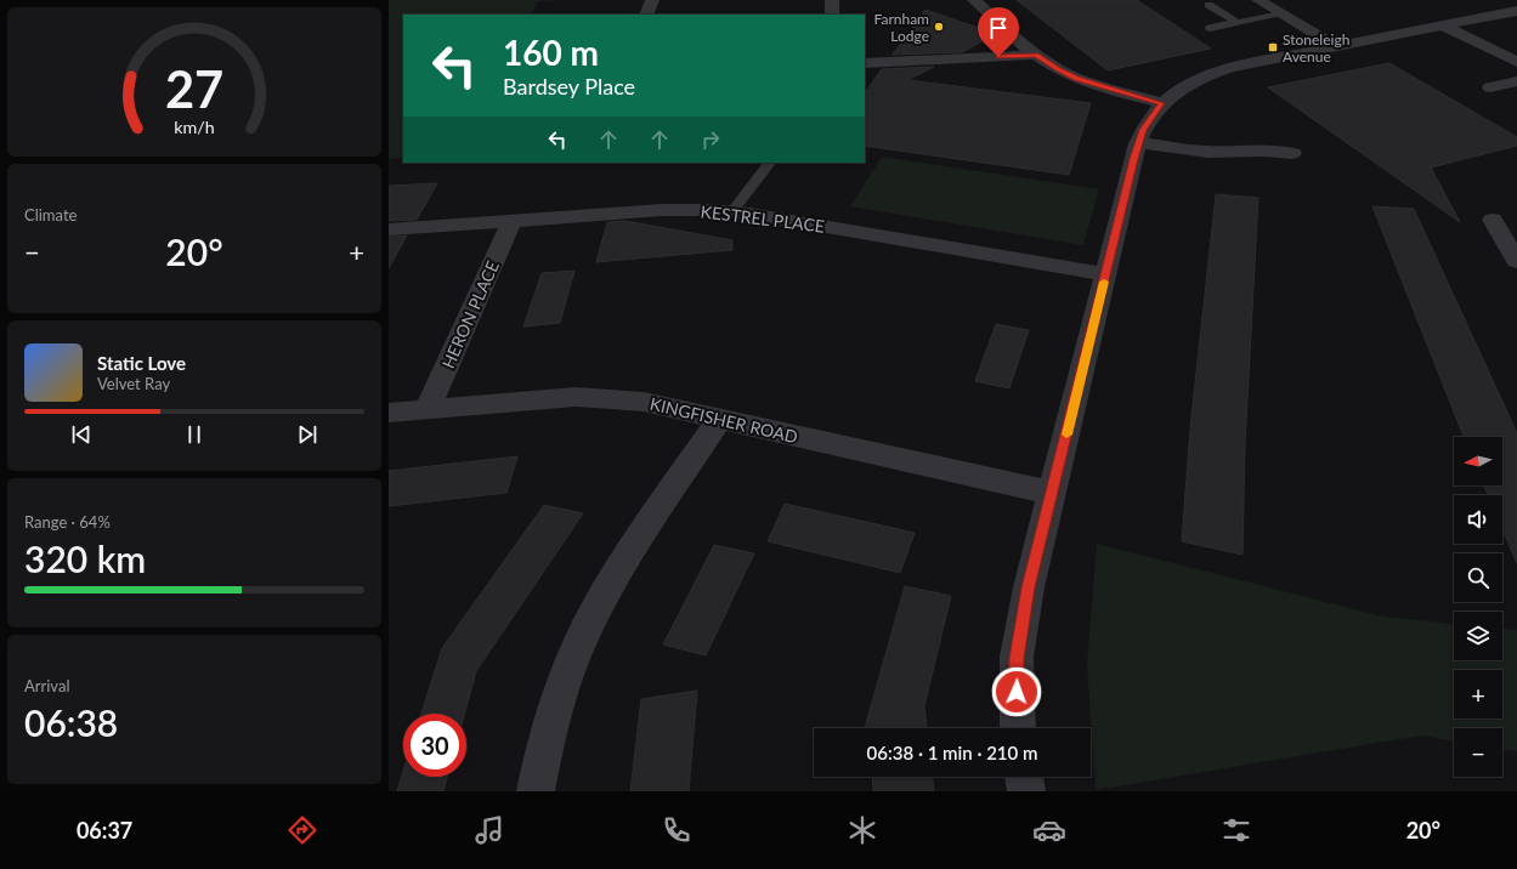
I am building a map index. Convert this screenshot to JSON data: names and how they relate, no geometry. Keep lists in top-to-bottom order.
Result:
{
  "streets": {
    "street": ["KESTREL PLACE", "HERON PLACE", "KINGFISHER ROAD"]
  },
  "crossings": [
    ["KESTREL PLACE", "HERON PLACE"],
    ["HERON PLACE", "KINGFISHER ROAD"]
  ],
  "places": {
    "other": ["Farnham Lodge"],
    "transit": ["Stoneleigh Avenue"]
  },
  "north": "left",
  "page": {
    "turn": ["160 m", "Bardsey Place"],
    "tile": [
      "Climate",
      ["Range · 64%", "320 km"],
      ["Arrival", "06:38"]
    ],
    "heat": ["−", "20°", "+"],
    "song": ["Static Love", "Velvet Ray"],
    "map_buttons": ["+", "−"],
    "limit": "30",
    "trip": "06:38 · 1 min · 210 m",
    "tabs": ["06:37", "20°"],
    "gauge": ["27", "km/h"]
  }
}
